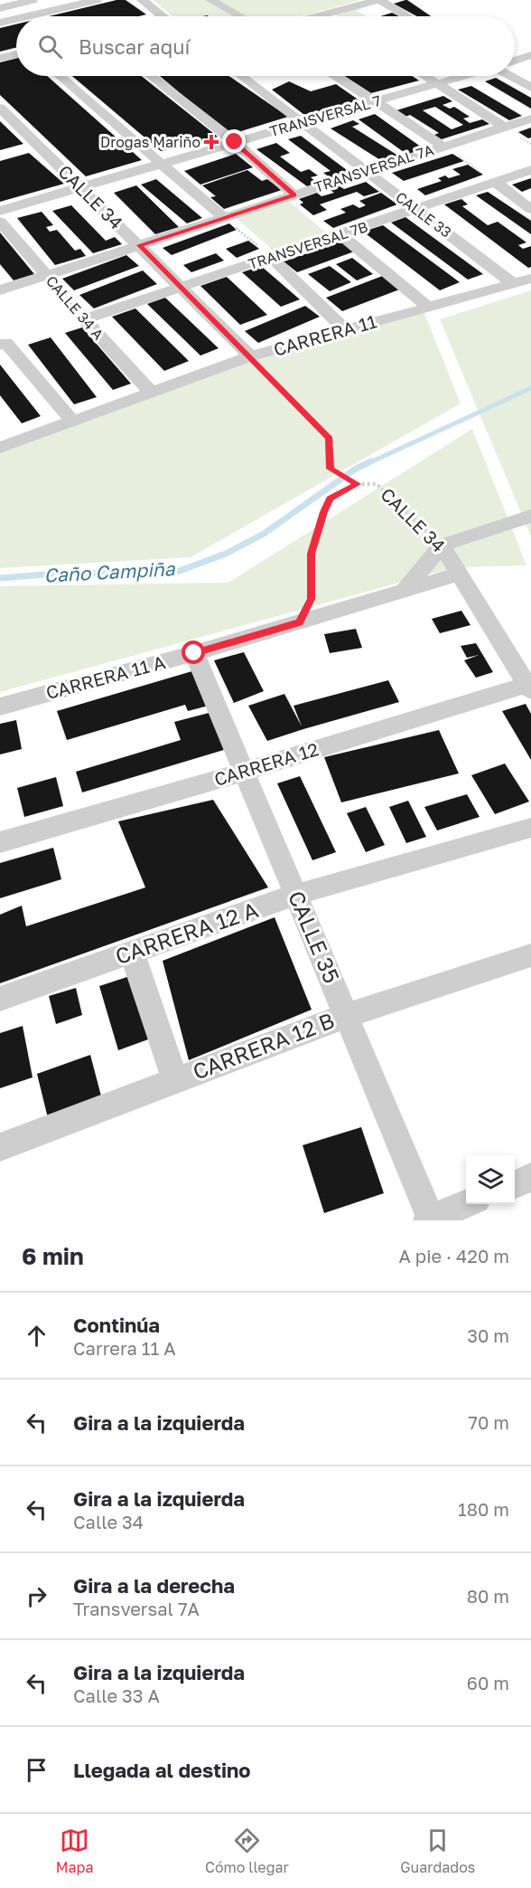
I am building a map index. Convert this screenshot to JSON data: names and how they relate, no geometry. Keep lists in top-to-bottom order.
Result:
{
  "streets": {
    "street": [
      "TRANSVERSAL 7",
      "TRANSVERSAL 7A",
      "CALLE 34",
      "CALLE 33",
      "TRANSVERSAL 7B",
      "CALLE 34 A",
      "CARRERA 11",
      "CARRERA 11 A",
      "CARRERA 12",
      "CARRERA 12 A",
      "CALLE 35",
      "CARRERA 12 B"
    ]
  },
  "crossings": [
    ["TRANSVERSAL 7", "CALLE 34"],
    ["TRANSVERSAL 7", "CALLE 33"],
    ["TRANSVERSAL 7A", "CALLE 34"],
    ["TRANSVERSAL 7A", "CALLE 33"],
    ["TRANSVERSAL 7A", "CALLE 34 A"],
    ["CALLE 34", "TRANSVERSAL 7B"],
    ["CALLE 34", "CARRERA 11"],
    ["CALLE 34", "CARRERA 11 A"],
    ["CALLE 34", "CARRERA 12"],
    ["CALLE 33", "TRANSVERSAL 7B"],
    ["CALLE 33", "CARRERA 11"],
    ["TRANSVERSAL 7B", "CALLE 34 A"],
    ["CALLE 34 A", "CARRERA 11"],
    ["CARRERA 11 A", "CALLE 35"],
    ["CARRERA 12", "CALLE 35"],
    ["CARRERA 12 A", "CALLE 35"],
    ["CALLE 35", "CARRERA 12 B"]
  ],
  "water": ["Caño Campiña"],
  "places": {
    "health": ["Drogas Mariño"]
  },
  "page": {
    "search": "Buscar aquí",
    "heading": ["6 min", "A pie · 420 m"],
    "list": [
      ["Continúa", "Carrera 11 A", "30 m"],
      ["Gira a la izquierda", "70 m"],
      ["Gira a la izquierda", "Calle 34", "180 m"],
      ["Gira a la derecha", "Transversal 7A", "80 m"],
      ["Gira a la izquierda", "Calle 33 A", "60 m"],
      "Llegada al destino"
    ],
    "nav": ["Mapa", "Cómo llegar", "Guardados"]
  }
}
